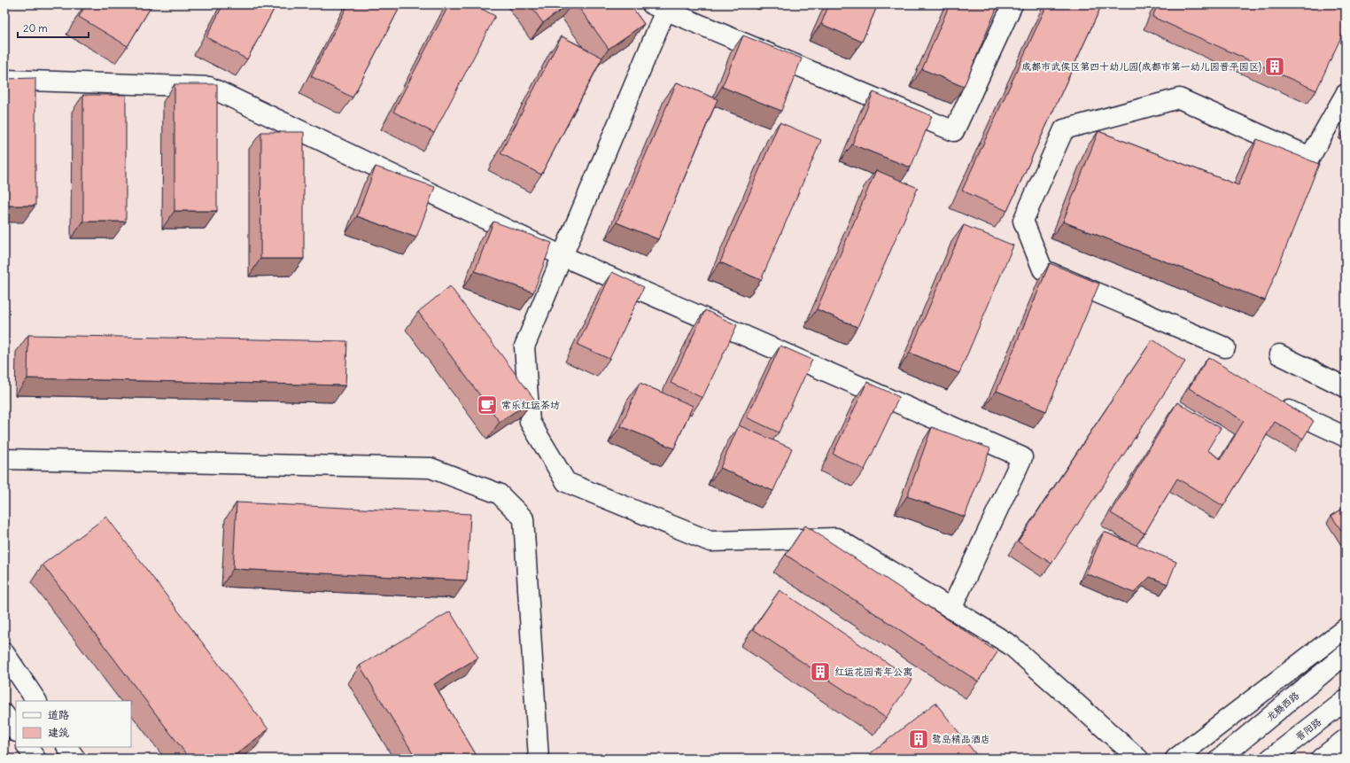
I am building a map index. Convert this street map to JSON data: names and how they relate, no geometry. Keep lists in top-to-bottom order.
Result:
{
  "streets": {
    "street": ["龙腾西路", "晋阳路"]
  },
  "places": {
    "building": ["成都市武侯区第四十幼儿园(成都市第一幼儿园晋平园区)", "红运花园青年公寓", "鹭岛精品酒店"],
    "cafe": ["常乐红运茶坊"]
  },
  "legend": ["道路", "建筑"],
  "scale_bar": "20 m"
}
